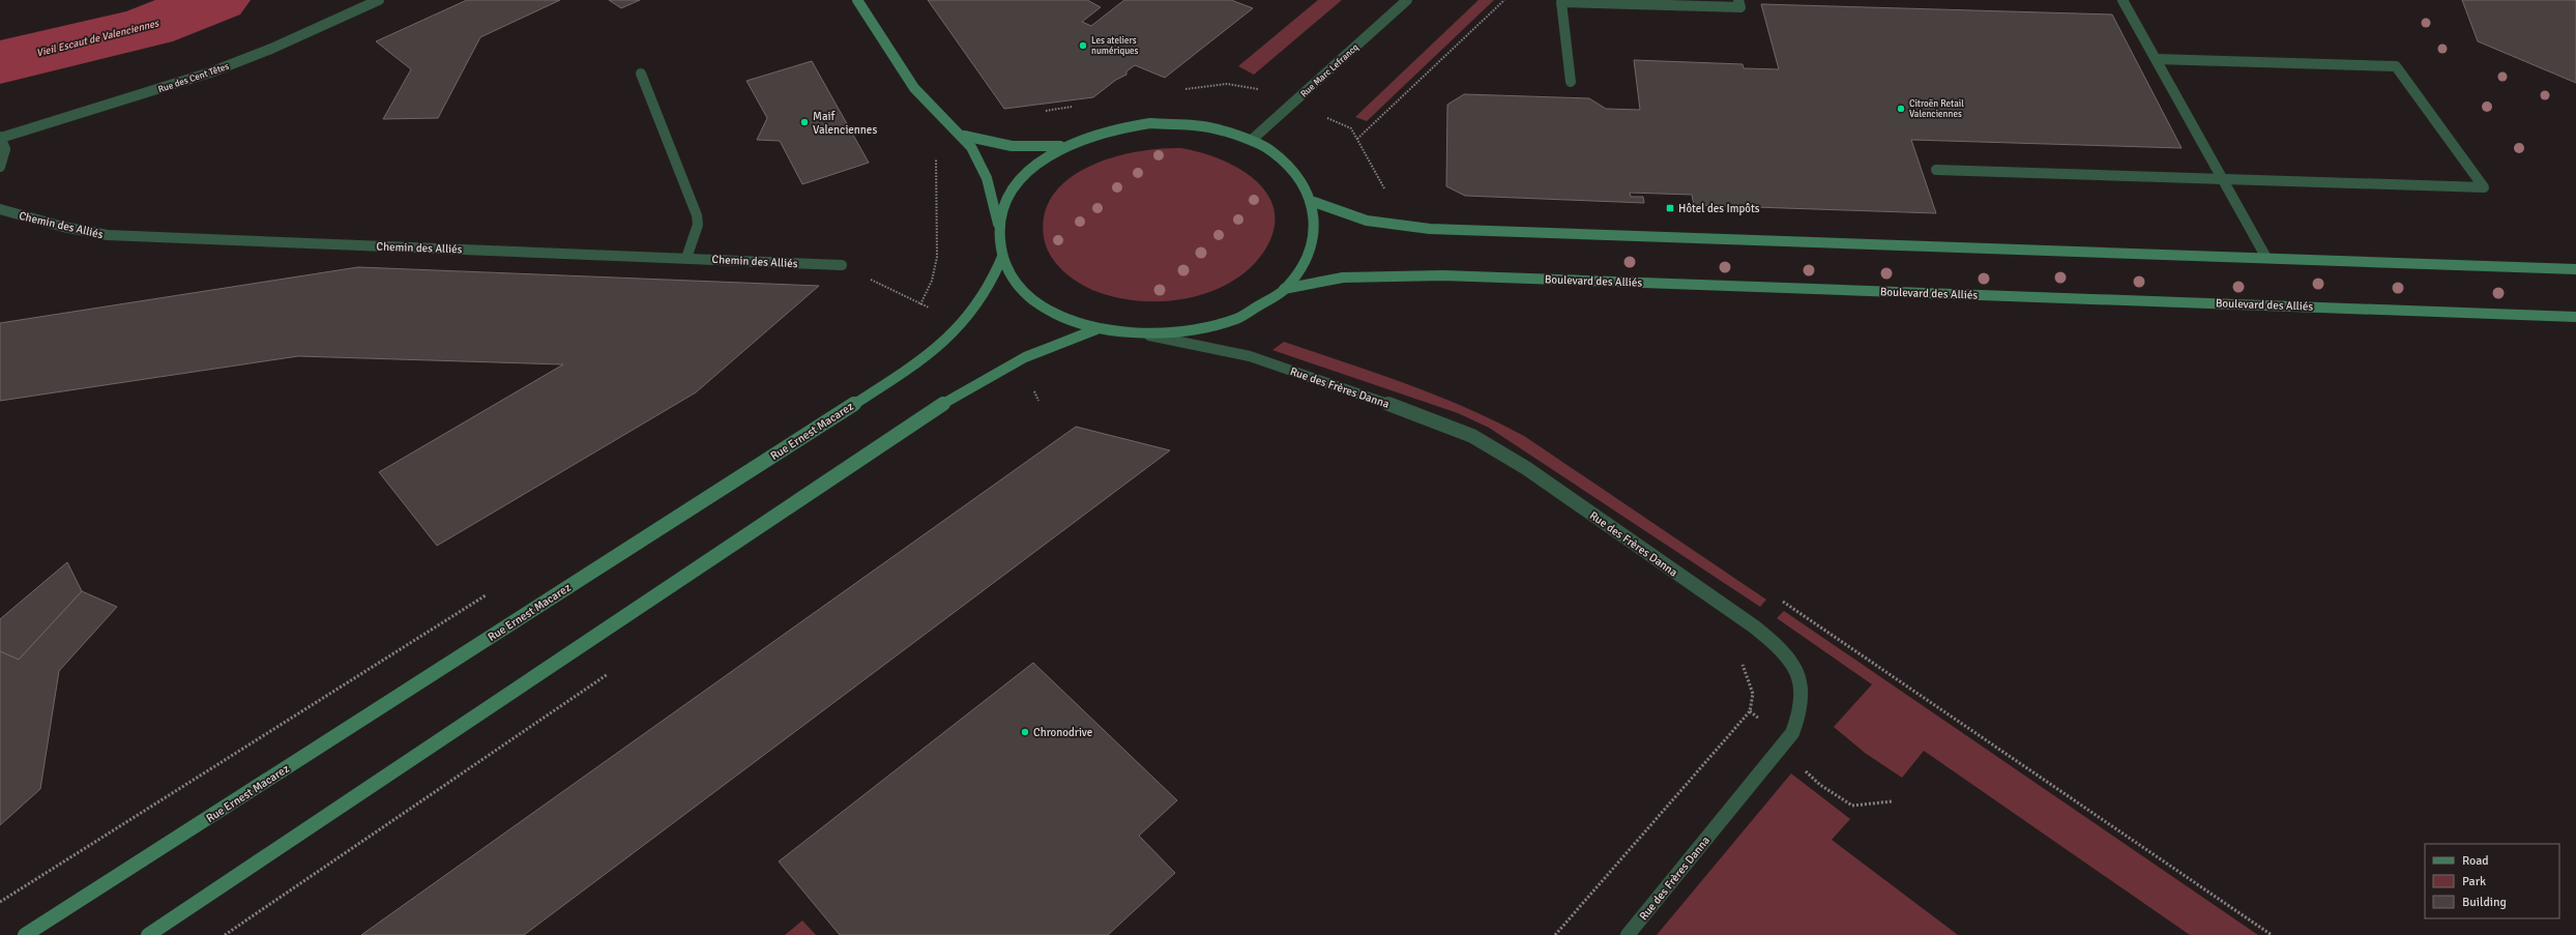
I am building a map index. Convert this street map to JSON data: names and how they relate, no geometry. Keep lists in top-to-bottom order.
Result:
{
  "streets": {
    "main road": ["Boulevard des Alliés", "Rue Ernest Macarez"],
    "street": [
      "Rue Marc Lefrancq",
      "Rue des Cent Têtes",
      "Chemin des Alliés",
      "Rue des Frères Danna"
    ]
  },
  "water": ["Vieil Escaut de Valenciennes"],
  "places": {
    "other": [
      "Les ateliers numériques",
      "Citroën Retail Valenciennes",
      "Maif Valenciennes",
      "Chronodrive"
    ],
    "transit": ["Hôtel des Impôts"]
  },
  "legend": ["Road", "Park", "Building"]
}
